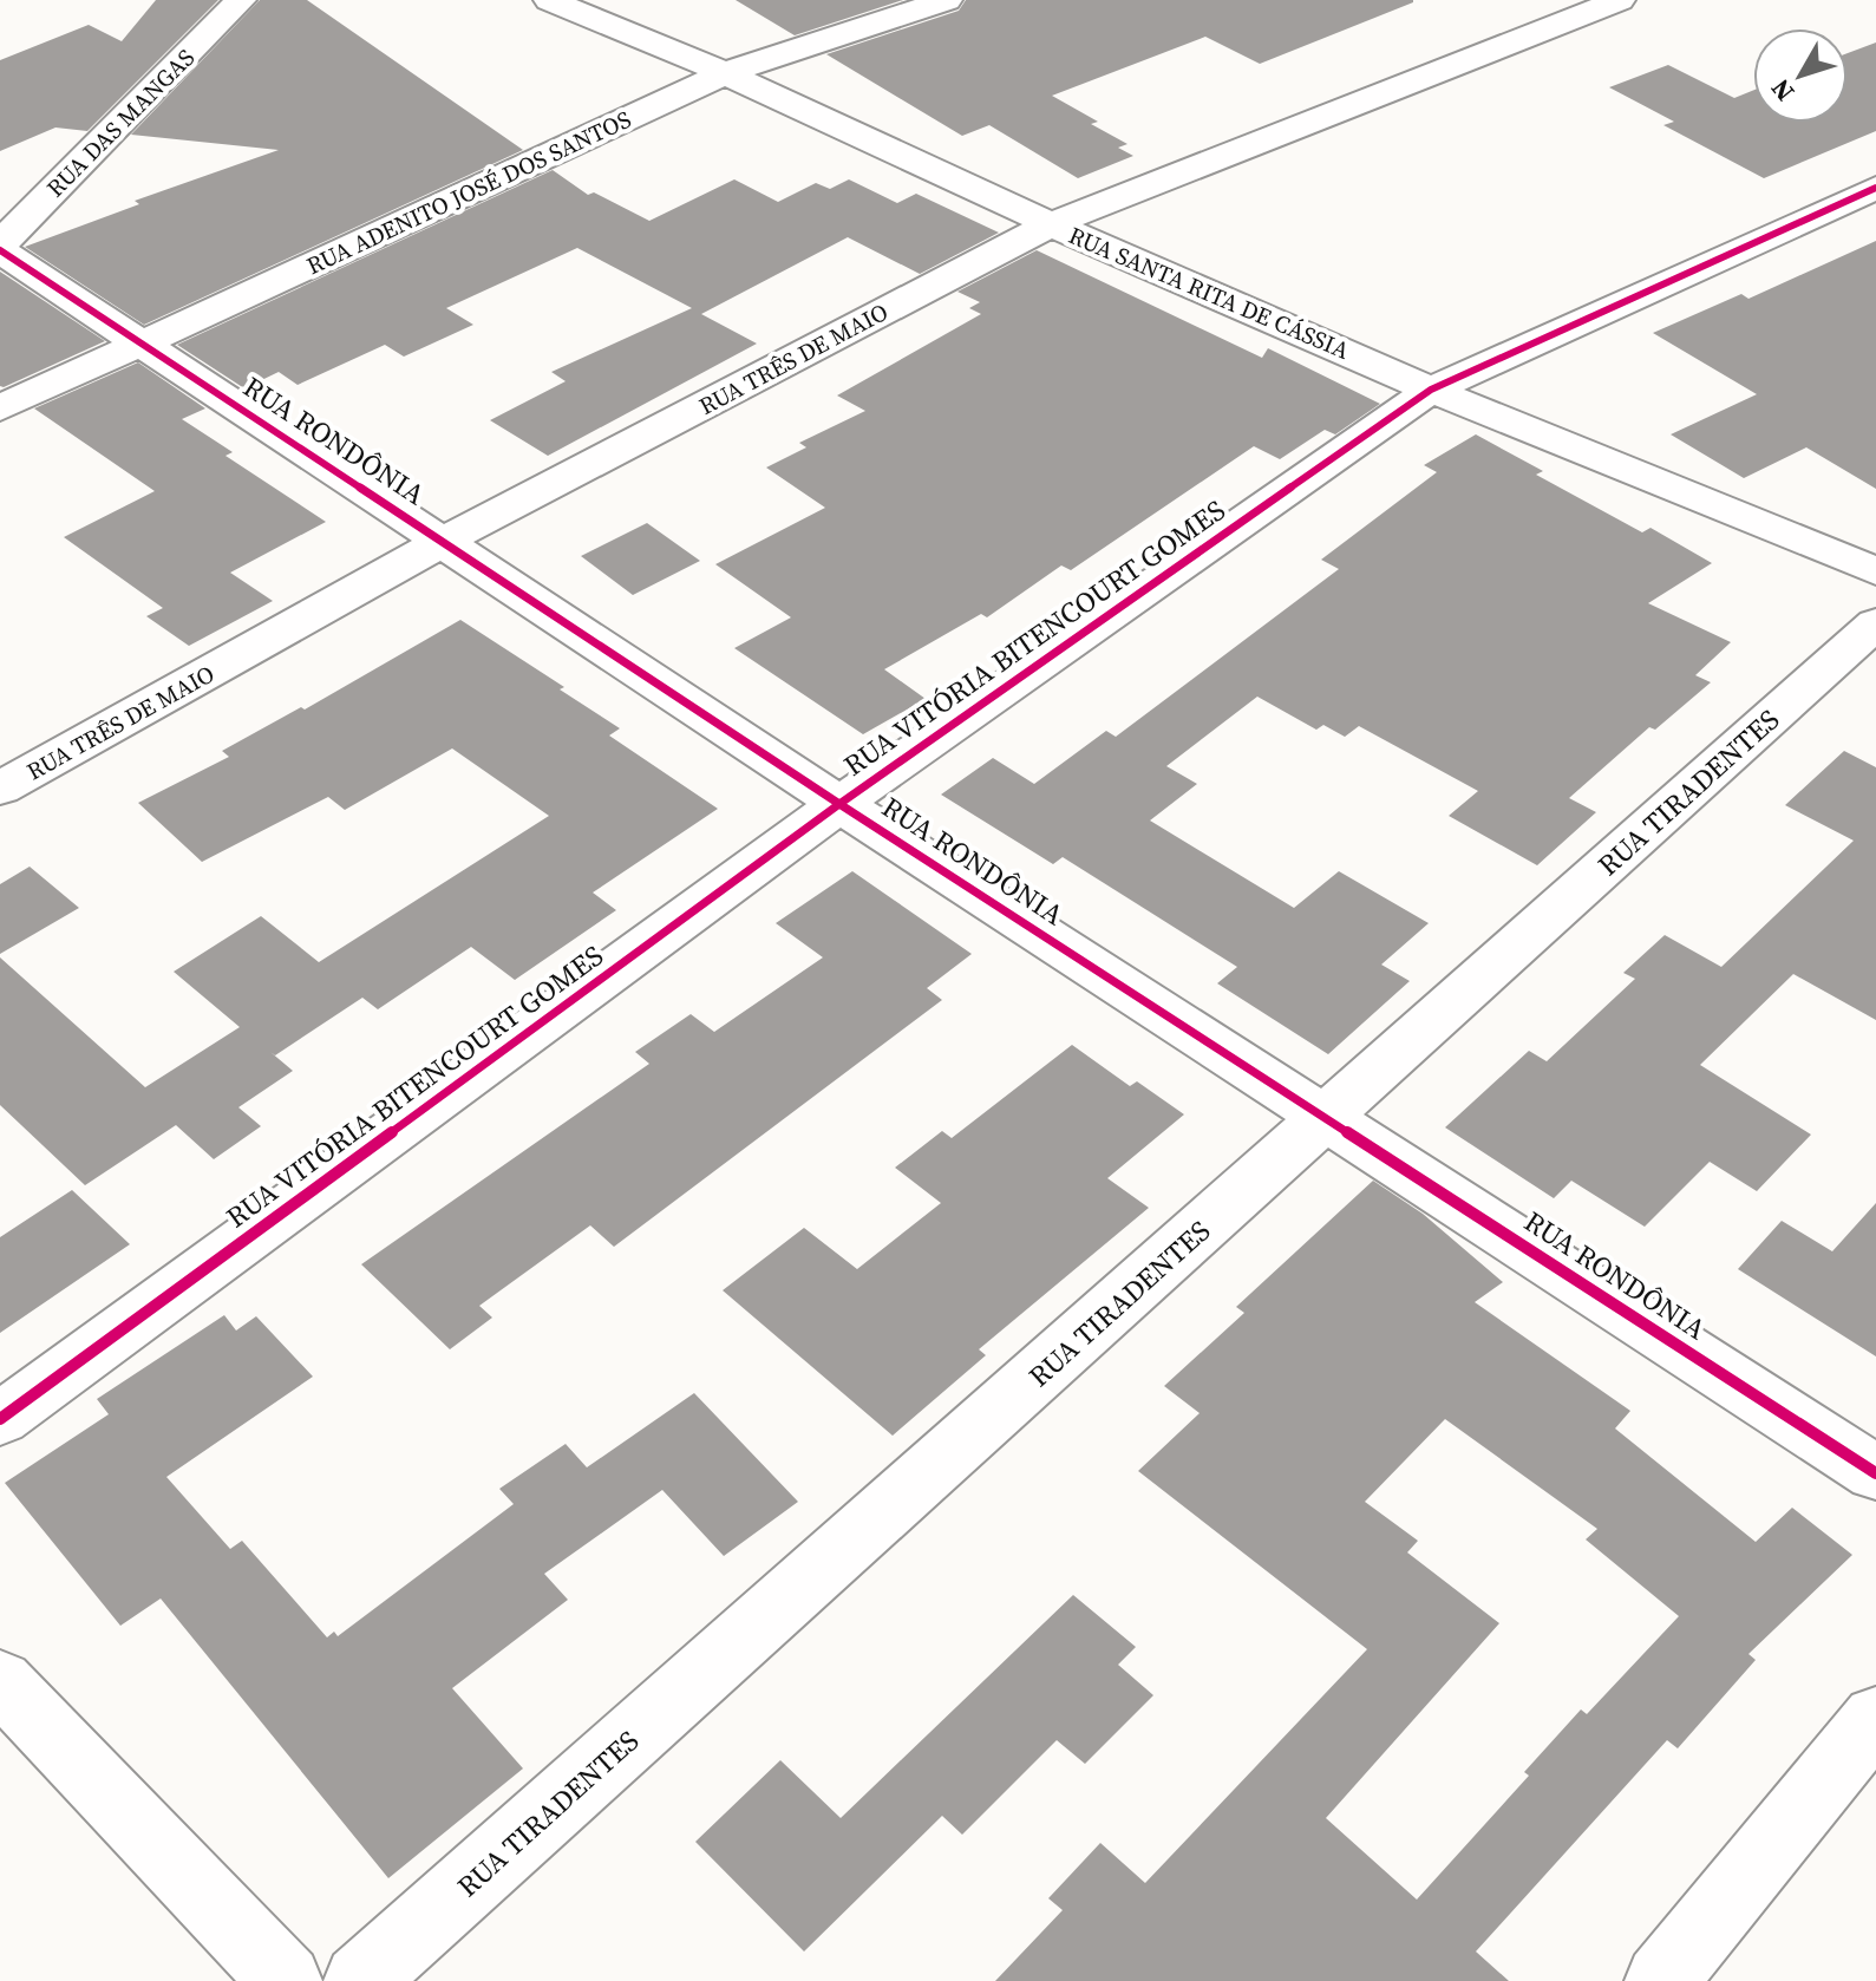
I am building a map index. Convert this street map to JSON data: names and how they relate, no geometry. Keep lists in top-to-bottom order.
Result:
{
  "streets": {
    "street": [
      "RUA DAS MANGAS",
      "RUA ADENITO JOSÉ DOS SANTOS",
      "RUA SANTA RITA DE CÁSSIA",
      "RUA TRÊS DE MAIO",
      "RUA RONDÔNIA",
      "RUA VITÓRIA BITENCOURT GOMES",
      "RUA TIRADENTES"
    ]
  },
  "crossings": [
    ["RUA DAS MANGAS", "RUA RONDÔNIA"],
    ["RUA ADENITO JOSÉ DOS SANTOS", "RUA SANTA RITA DE CÁSSIA"],
    ["RUA ADENITO JOSÉ DOS SANTOS", "RUA RONDÔNIA"],
    ["RUA SANTA RITA DE CÁSSIA", "RUA TRÊS DE MAIO"],
    ["RUA SANTA RITA DE CÁSSIA", "RUA VITÓRIA BITENCOURT GOMES"],
    ["RUA TRÊS DE MAIO", "RUA RONDÔNIA"],
    ["RUA RONDÔNIA", "RUA VITÓRIA BITENCOURT GOMES"],
    ["RUA RONDÔNIA", "RUA TIRADENTES"]
  ],
  "north": "bottom left"
}
